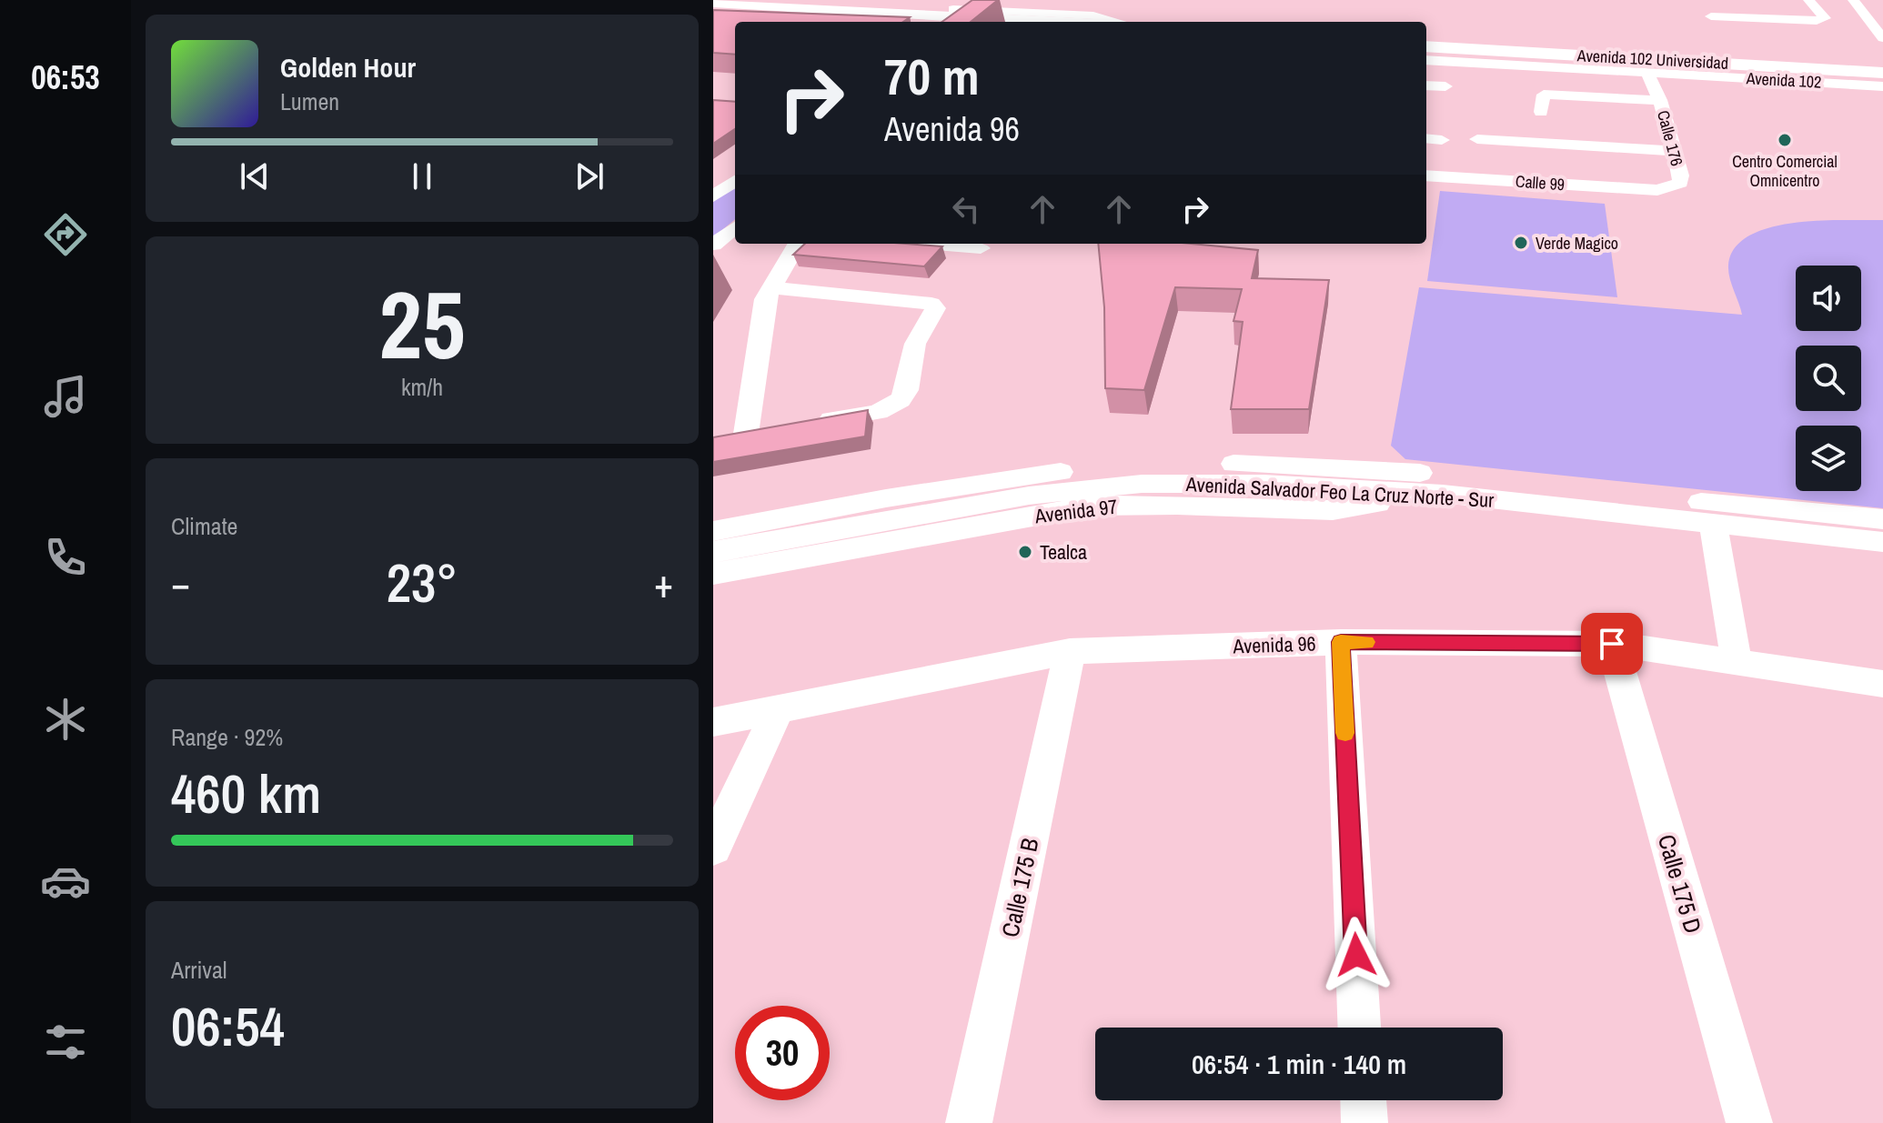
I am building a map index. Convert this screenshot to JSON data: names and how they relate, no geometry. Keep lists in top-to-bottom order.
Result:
{
  "streets": {
    "main road": ["Avenida 102 Universidad"],
    "street": [
      "Avenida 102",
      "Calle 176",
      "Calle 99",
      "Avenida Salvador Feo La Cruz Norte - Sur",
      "Avenida 97",
      "Avenida 96",
      "Calle 175 D",
      "Calle 175 B"
    ]
  },
  "crossings": [
    ["Avenida 102", "Calle 176"],
    ["Calle 176", "Calle 99"],
    ["Avenida Salvador Feo La Cruz Norte - Sur", "Avenida 97"],
    ["Avenida 96", "Calle 175 D"],
    ["Avenida 96", "Calle 175 B"]
  ],
  "places": ["Centro Comercial Omnicentro", "Verde Magico", "Tealca"],
  "page": {
    "tabs": "06:53",
    "turn": ["70 m", "Avenida 96"],
    "song": ["Golden Hour", "Lumen"],
    "tile": [
      ["25", "km/h"],
      "Climate",
      ["Range · 92%", "460 km"],
      ["Arrival", "06:54"]
    ],
    "heat": ["−", "23°", "+"],
    "limit": "30",
    "trip": "06:54 · 1 min · 140 m"
  }
}
